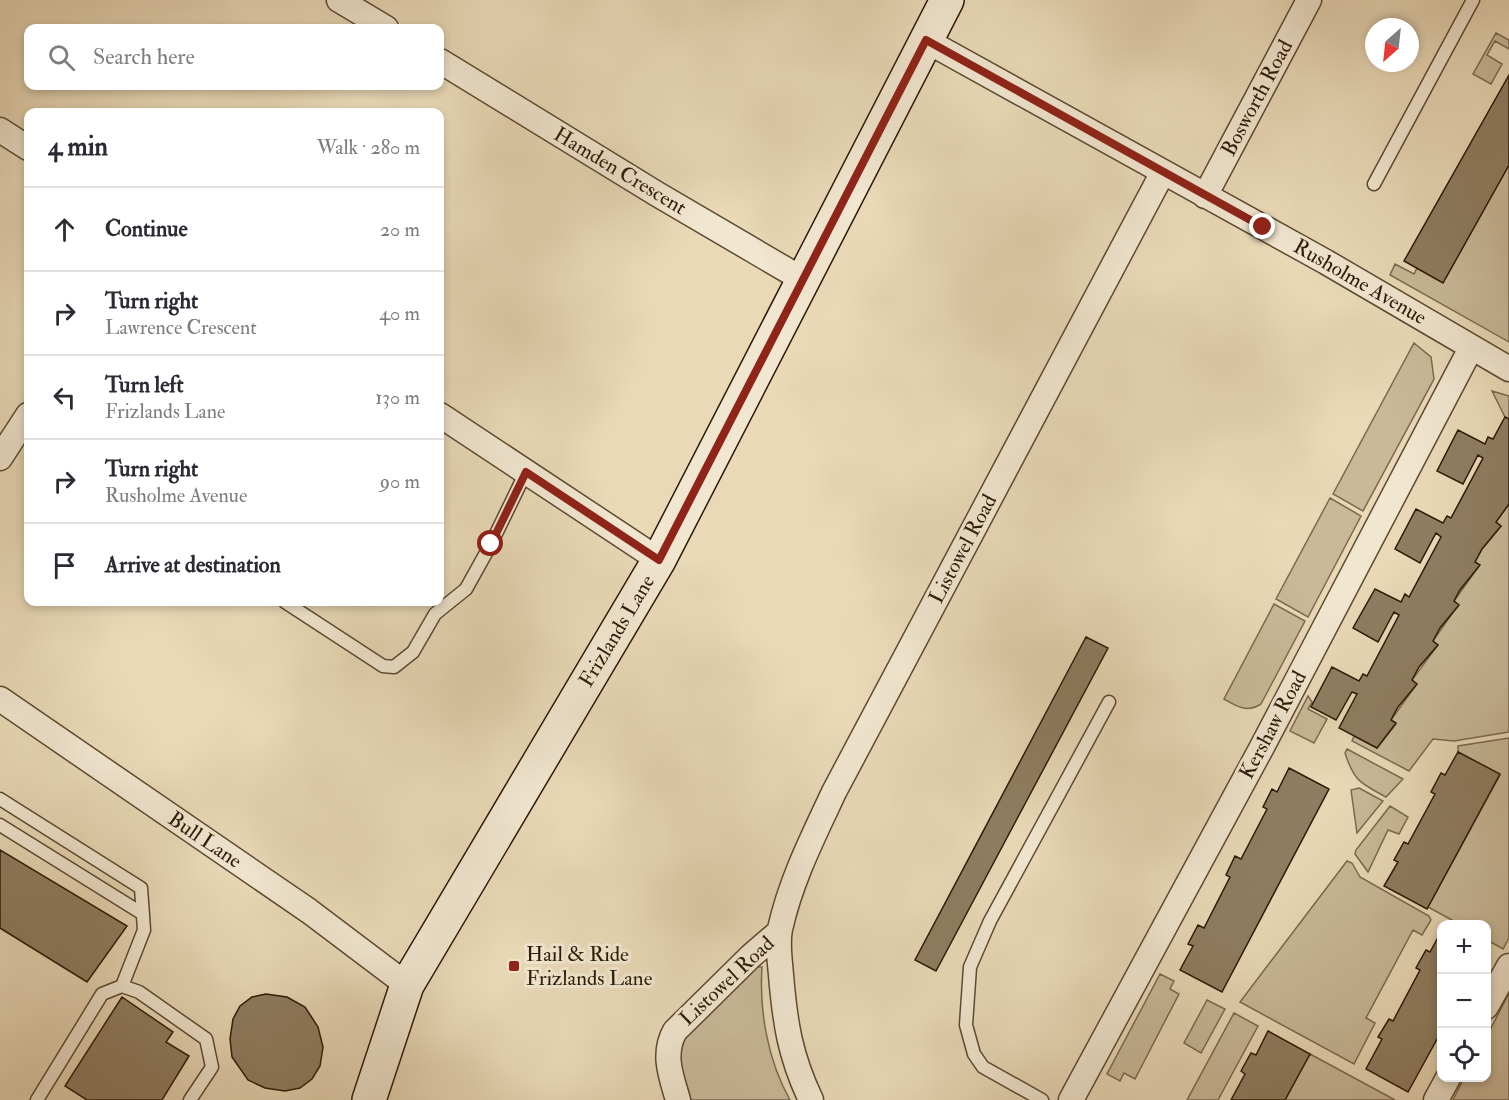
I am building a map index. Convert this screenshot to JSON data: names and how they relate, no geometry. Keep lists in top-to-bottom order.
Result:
{
  "streets": {
    "street": [
      "Bosworth Road",
      "Hamden Crescent",
      "Rusholme Avenue",
      "Listowel Road",
      "Frizlands Lane",
      "Kershaw Road",
      "Bull Lane"
    ]
  },
  "crossings": [
    ["Bosworth Road", "Rusholme Avenue"],
    ["Hamden Crescent", "Frizlands Lane"],
    ["Rusholme Avenue", "Listowel Road"],
    ["Rusholme Avenue", "Frizlands Lane"],
    ["Rusholme Avenue", "Kershaw Road"],
    ["Frizlands Lane", "Bull Lane"]
  ],
  "places": {
    "transit": ["Hail & Ride Frizlands Lane"]
  },
  "north": "bottom left",
  "page": {
    "search": "Search here",
    "heading": ["4 min", "Walk · 280 m"],
    "list": [
      ["Continue", "20 m"],
      ["Turn right", "Lawrence Crescent", "40 m"],
      ["Turn left", "Frizlands Lane", "130 m"],
      ["Turn right", "Rusholme Avenue", "90 m"],
      "Arrive at destination"
    ],
    "map_buttons": ["+", "−"]
  }
}
